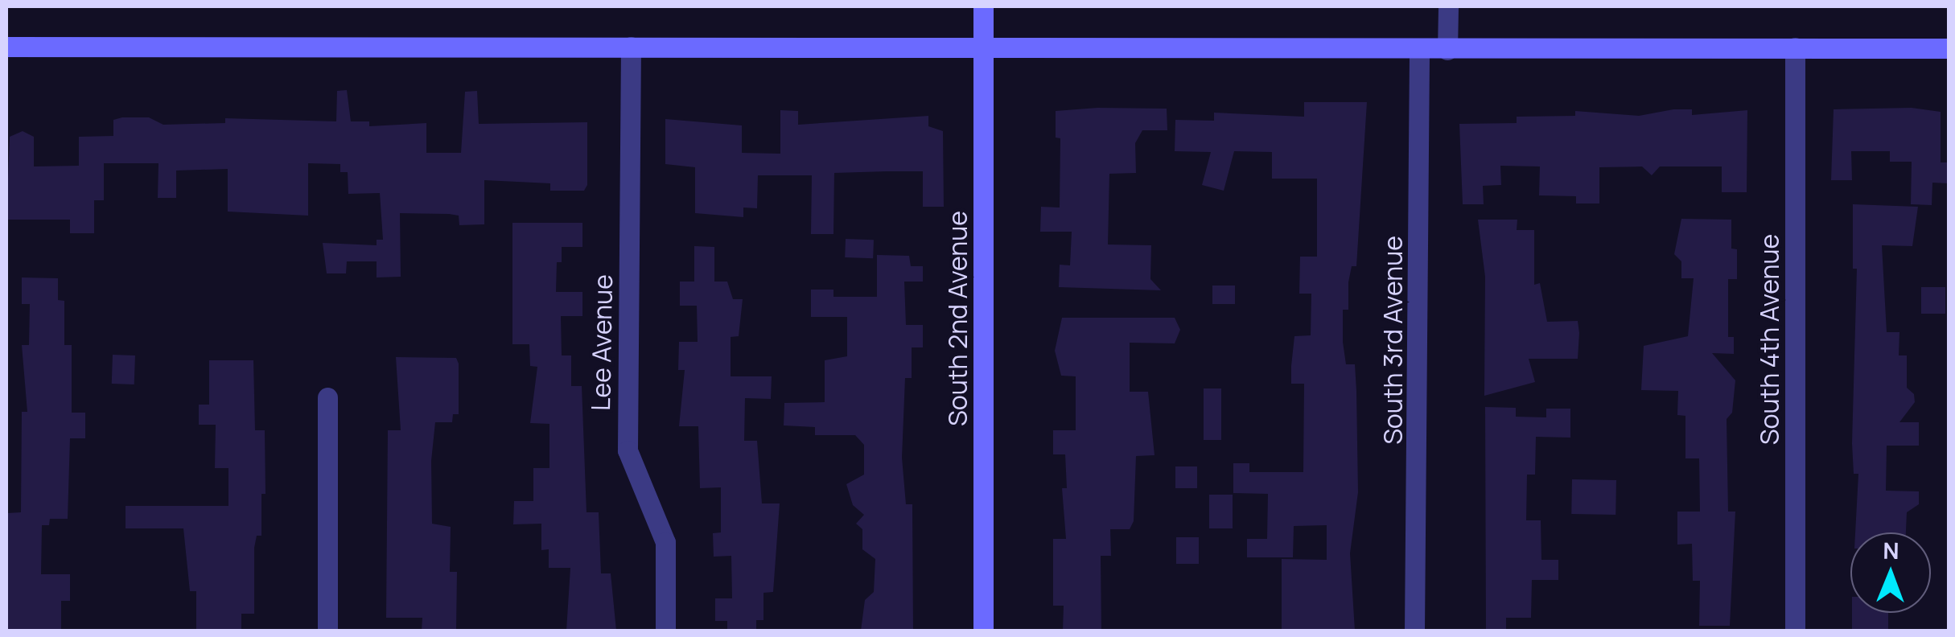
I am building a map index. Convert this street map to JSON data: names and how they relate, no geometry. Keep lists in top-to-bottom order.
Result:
{
  "streets": {
    "street": [
      "South 2nd Avenue",
      "South 4th Avenue",
      "South 3rd Avenue",
      "Lee Avenue"
    ]
  },
  "north": "top"
}
